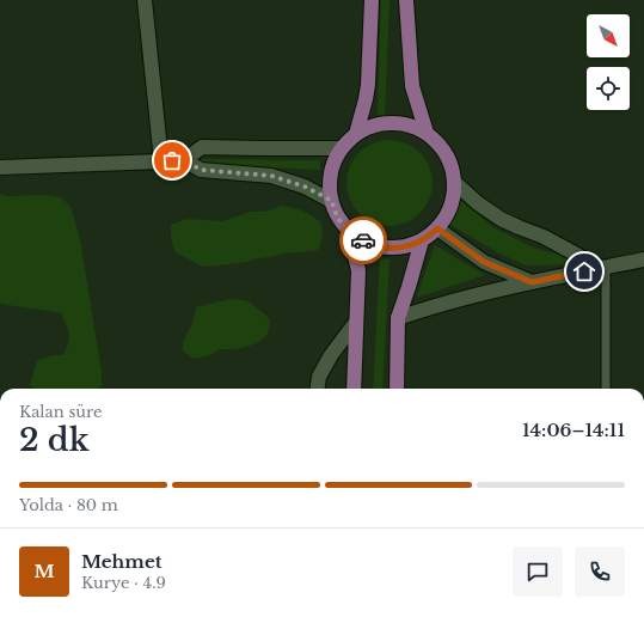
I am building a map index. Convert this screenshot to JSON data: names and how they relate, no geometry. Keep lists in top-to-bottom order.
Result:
{
  "north": "bottom right",
  "page": {
    "heading": ["2 dk", "Kalan süre", "14:06–14:11"],
    "panel": ["Mehmet", "Kurye · 4.9"],
    "bar": "Yolda · 80 m",
    "round": "M"
  }
}
